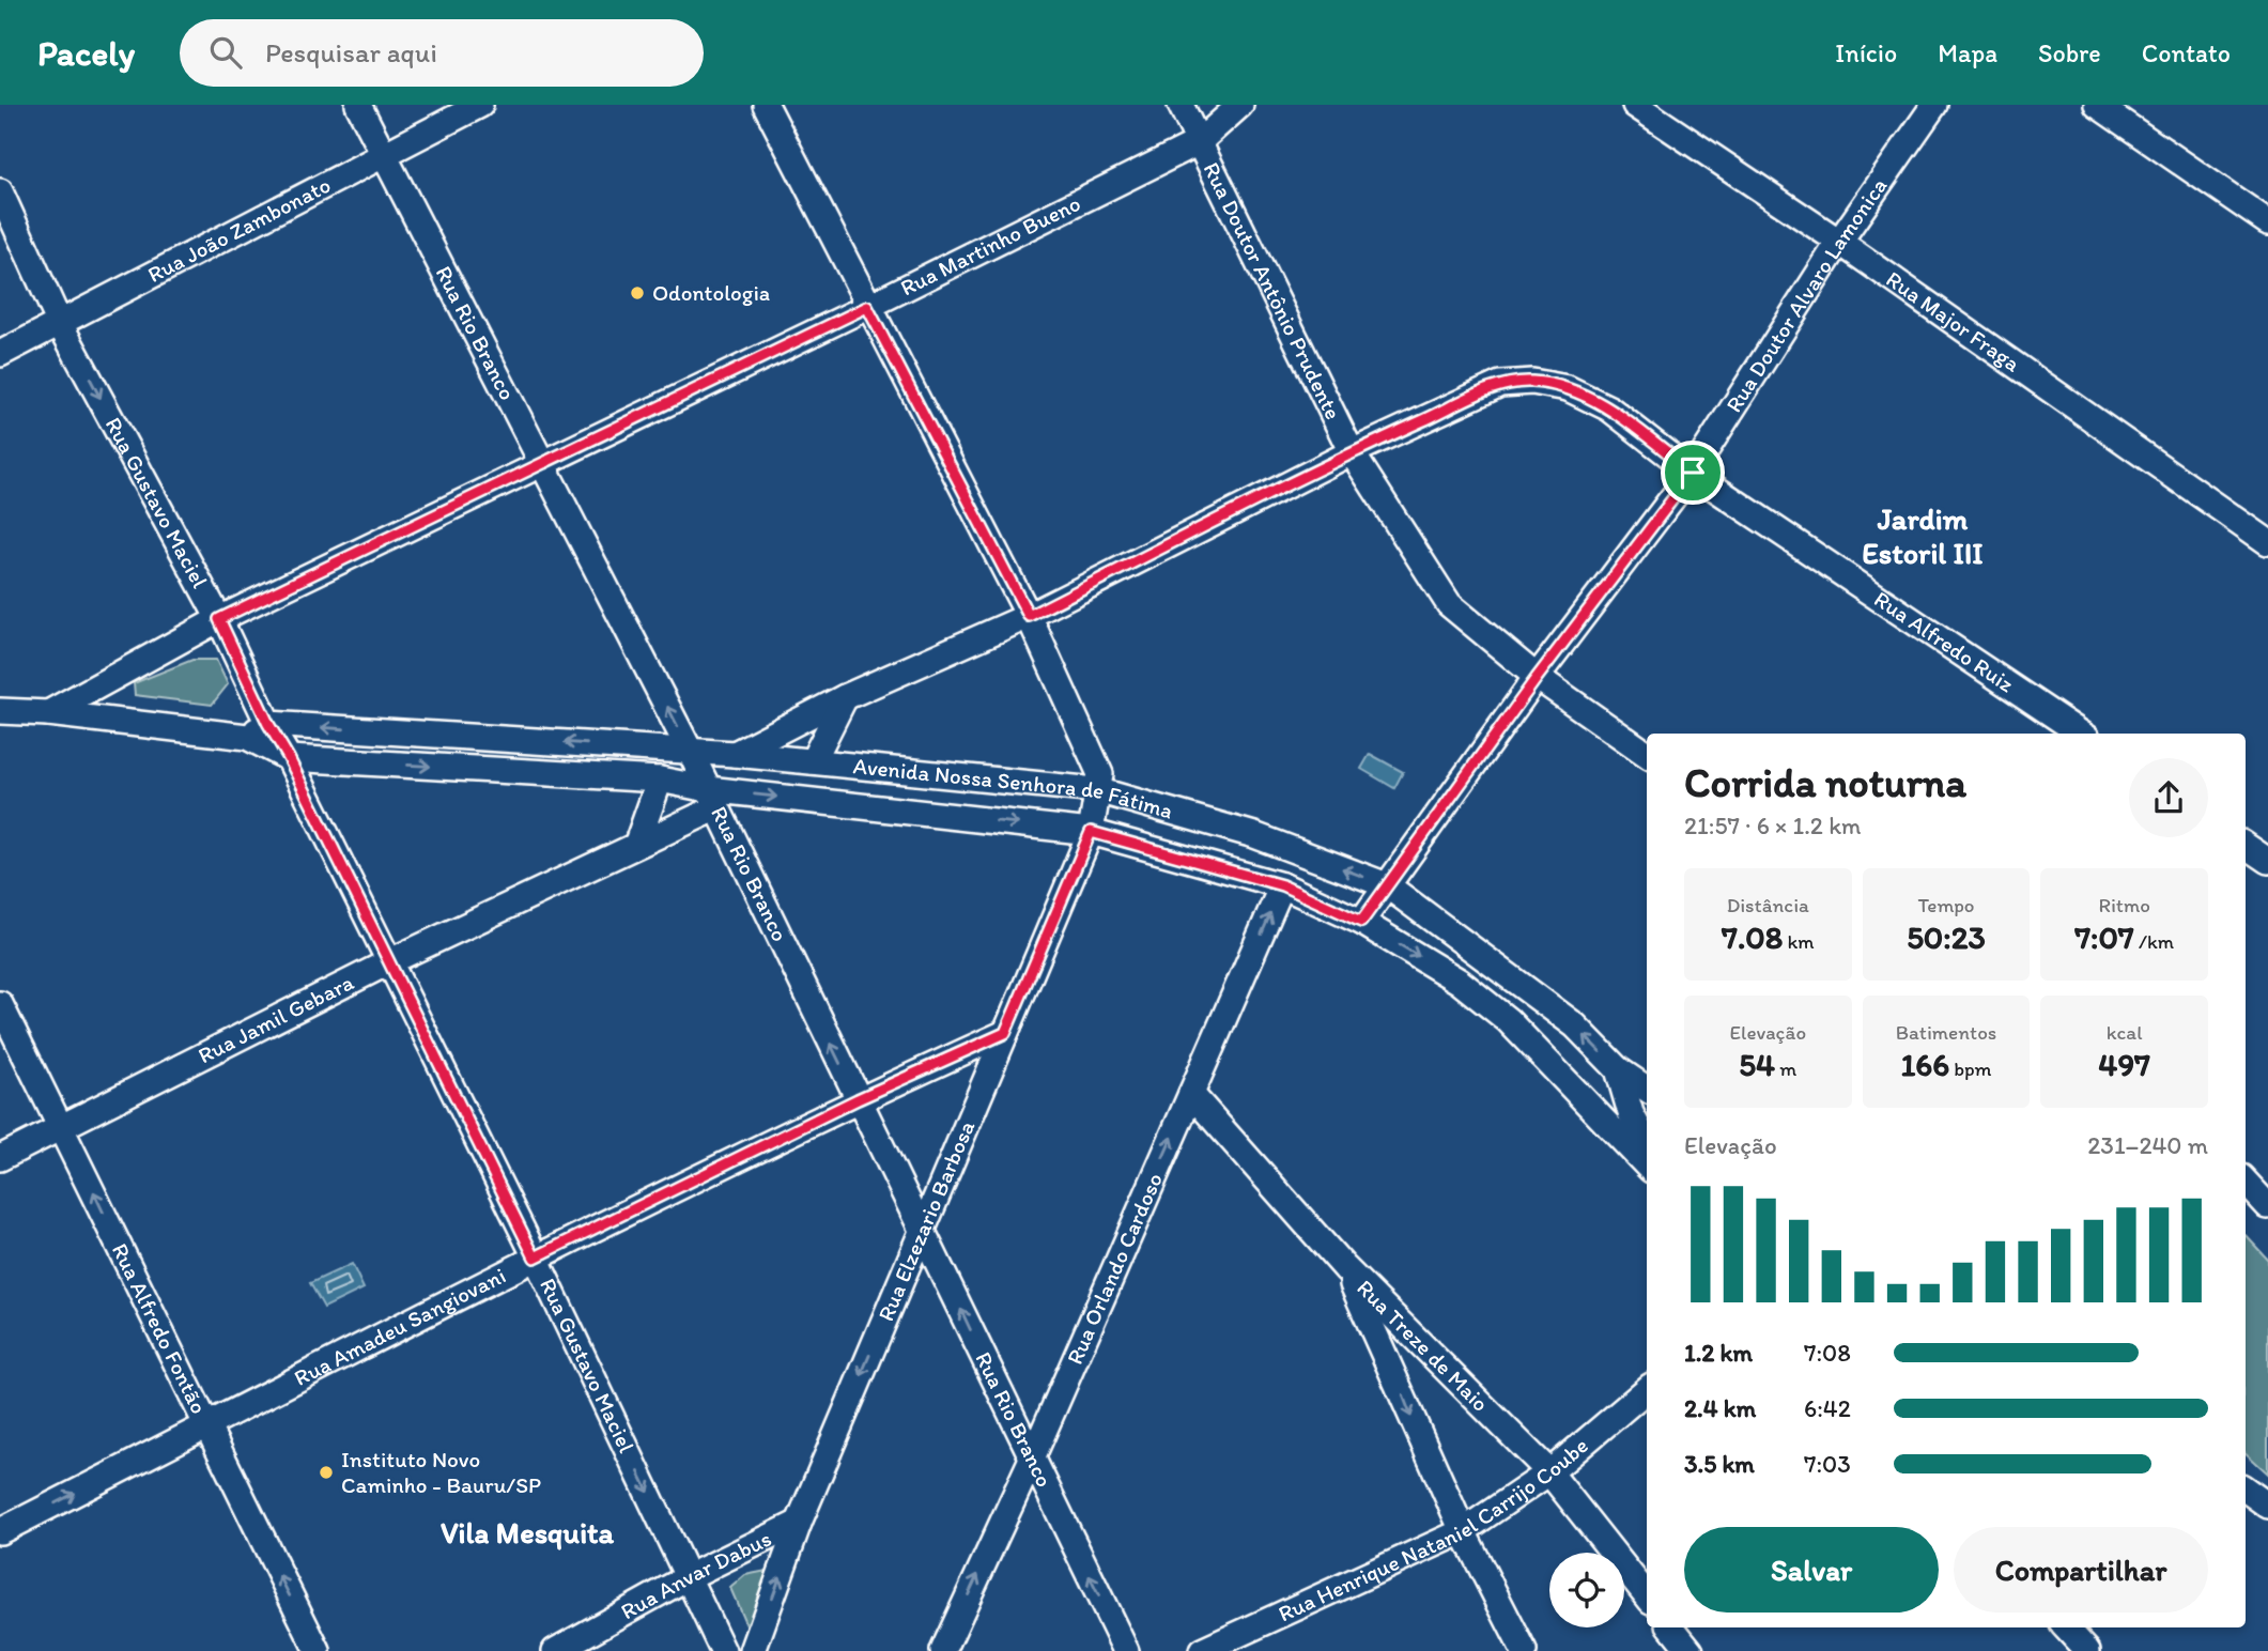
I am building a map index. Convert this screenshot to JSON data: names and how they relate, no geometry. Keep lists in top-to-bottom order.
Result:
{
  "streets": {
    "street": [
      "Rua João Zambonato",
      "Rua Martinho Bueno",
      "Rua Doutor Antônio Prudente",
      "Rua Doutor Alvaro Lamonica",
      "Rua Major Fraga",
      "Rua Rio Branco",
      "Rua Gustavo Maciel",
      "Rua Alfredo Ruiz",
      "Avenida Nossa Senhora de Fátima",
      "Rua Jamil Gebara",
      "Rua Elzezario Barbosa",
      "Rua Orlando Cardoso",
      "Rua Amadeu Sangiovani",
      "Rua Alfredo Fontão",
      "Rua Treze de Maio",
      "Rua Henrique Nataniel Carrijo Coube",
      "Rua Anvar Dabus"
    ]
  },
  "crossings": [
    ["Rua João Zambonato", "Rua Rio Branco"],
    ["Rua João Zambonato", "Rua Gustavo Maciel"],
    ["Rua Martinho Bueno", "Rua Doutor Antônio Prudente"],
    ["Rua Martinho Bueno", "Rua Rio Branco"],
    ["Rua Martinho Bueno", "Rua Gustavo Maciel"],
    ["Rua Martinho Bueno", "Avenida Nossa Senhora de Fátima"],
    ["Rua Martinho Bueno", "Rua Elzezario Barbosa"],
    ["Rua Doutor Antônio Prudente", "Rua Doutor Alvaro Lamonica"],
    ["Rua Doutor Antônio Prudente", "Rua Alfredo Ruiz"],
    ["Rua Doutor Alvaro Lamonica", "Rua Major Fraga"],
    ["Rua Doutor Alvaro Lamonica", "Rua Alfredo Ruiz"],
    ["Rua Doutor Alvaro Lamonica", "Avenida Nossa Senhora de Fátima"],
    ["Rua Rio Branco", "Avenida Nossa Senhora de Fátima"],
    ["Rua Rio Branco", "Rua Jamil Gebara"],
    ["Rua Rio Branco", "Rua Elzezario Barbosa"],
    ["Rua Rio Branco", "Rua Orlando Cardoso"],
    ["Rua Rio Branco", "Rua Amadeu Sangiovani"],
    ["Rua Gustavo Maciel", "Avenida Nossa Senhora de Fátima"],
    ["Rua Gustavo Maciel", "Rua Jamil Gebara"],
    ["Rua Gustavo Maciel", "Rua Amadeu Sangiovani"],
    ["Rua Gustavo Maciel", "Rua Anvar Dabus"],
    ["Rua Alfredo Ruiz", "Rua Elzezario Barbosa"],
    ["Avenida Nossa Senhora de Fátima", "Rua Jamil Gebara"],
    ["Avenida Nossa Senhora de Fátima", "Rua Elzezario Barbosa"],
    ["Avenida Nossa Senhora de Fátima", "Rua Orlando Cardoso"],
    ["Rua Jamil Gebara", "Rua Alfredo Fontão"],
    ["Rua Elzezario Barbosa", "Rua Amadeu Sangiovani"],
    ["Rua Elzezario Barbosa", "Rua Anvar Dabus"],
    ["Rua Orlando Cardoso", "Rua Treze de Maio"],
    ["Rua Amadeu Sangiovani", "Rua Alfredo Fontão"],
    ["Rua Treze de Maio", "Rua Henrique Nataniel Carrijo Coube"]
  ],
  "one_way": [
    "Rua Rio Branco",
    "Rua Gustavo Maciel",
    "Rua Orlando Cardoso",
    "Rua Alfredo Fontão"
  ],
  "districts": ["Jardim Estoril III", "Vila Mesquita"],
  "places": ["Odontologia", "Instituto Novo Caminho - Bauru/SP"],
  "page": {
    "header": "Pacely",
    "search": "Pesquisar aqui",
    "nav": [
      "Início",
      "Mapa",
      "Sobre",
      "Contato"
    ],
    "heading": ["Corrida noturna", "21:57 · 6 × 1.2 km"],
    "stats": [
      ["Distância", "7.08 km"],
      ["Tempo", "50:23"],
      ["Ritmo", "7:07 /km"],
      ["Elevação", "54 m"],
      ["Batimentos", "166 bpm"],
      ["kcal", "497"]
    ],
    "chart": ["Elevação", "231–240 m"],
    "list": [
      {
        "name": "1.2 km",
        "note": "7:08"
      },
      {
        "name": "2.4 km",
        "note": "6:42"
      },
      {
        "name": "3.5 km",
        "note": "7:03"
      }
    ],
    "buttons": ["Salvar", "Compartilhar"]
  }
}
